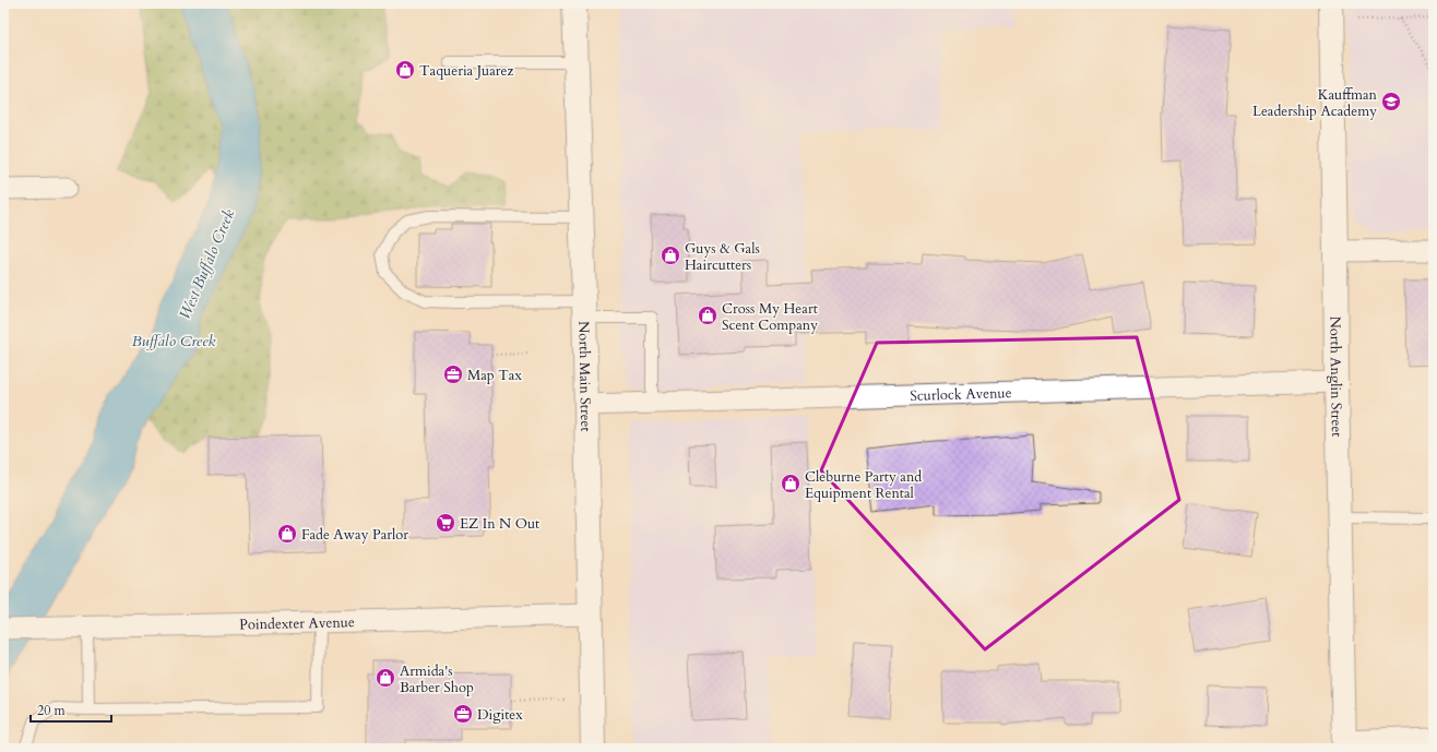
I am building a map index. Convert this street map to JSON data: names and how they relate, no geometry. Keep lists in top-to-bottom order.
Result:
{
  "streets": {
    "main road": ["North Main Street", "North Anglin Street"],
    "street": ["Scurlock Avenue", "Poindexter Avenue"]
  },
  "crossings": [
    ["North Main Street", "Scurlock Avenue"],
    ["North Main Street", "Poindexter Avenue"],
    ["North Anglin Street", "Scurlock Avenue"]
  ],
  "water": ["West Buffalo Creek", "Buffalo Creek"],
  "places": {
    "shop": [
      "Taqueria Juarez",
      "Guys & Gals Haircutters",
      "Cross My Heart Scent Company",
      "Cleburne Party and Equipment Rental",
      "Fade Away Parlor",
      "Armida's Barber Shop"
    ],
    "school or university": ["Kauffman Leadership Academy"],
    "office": ["Map Tax", "Digitex"],
    "supermarket": ["EZ In N Out"]
  },
  "scale_bar": "20 m"
}
